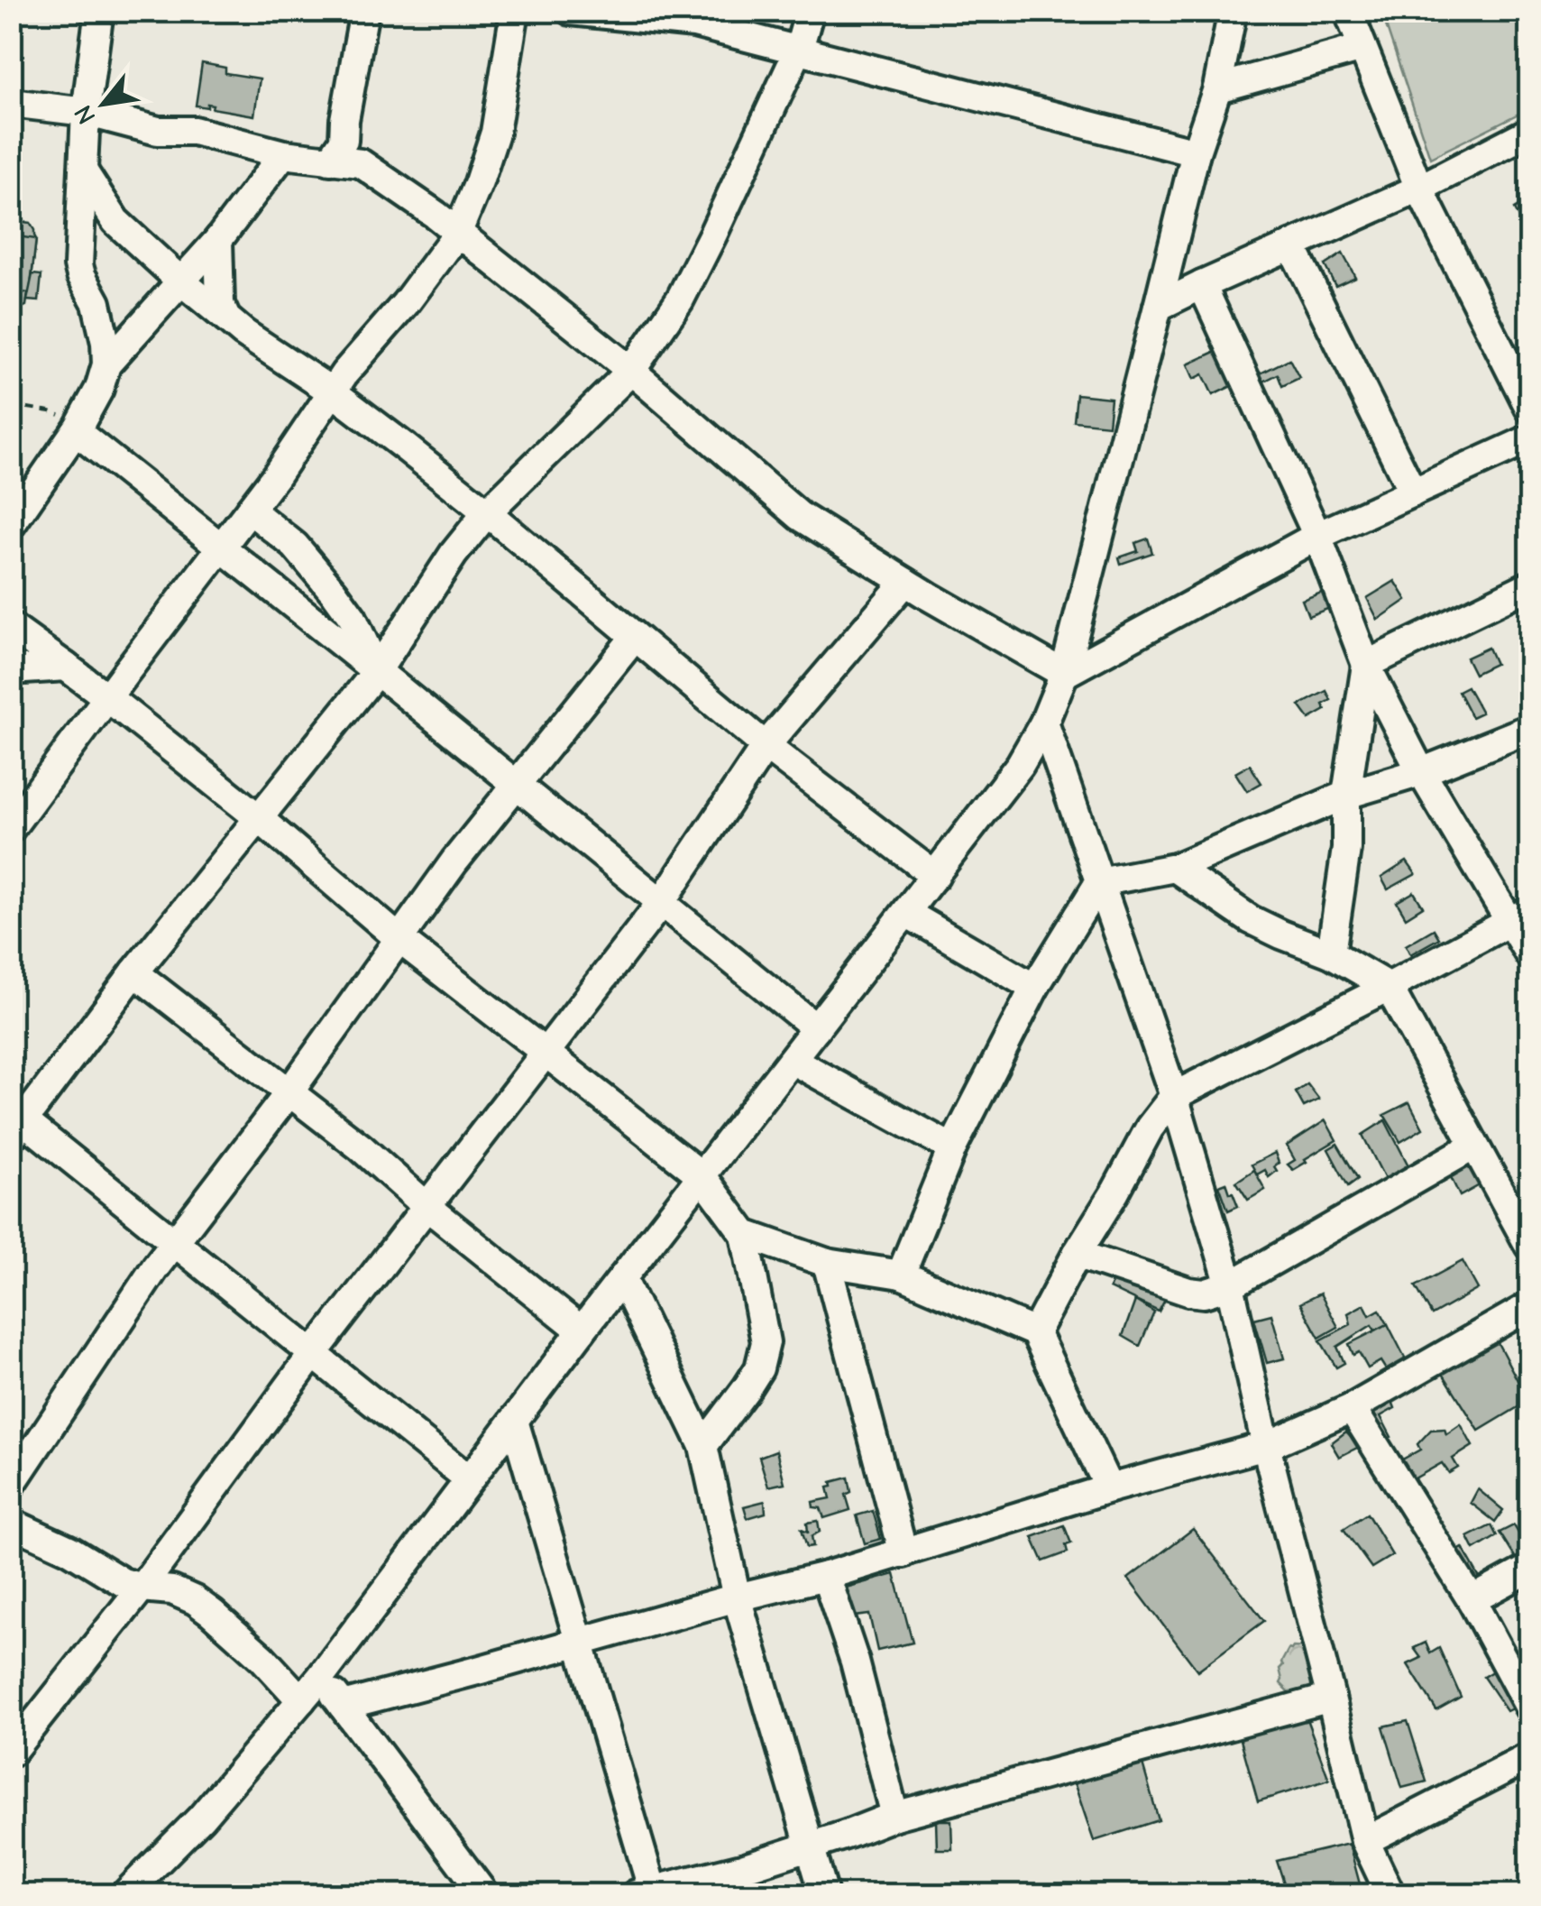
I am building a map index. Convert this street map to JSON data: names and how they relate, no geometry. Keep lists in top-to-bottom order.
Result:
{
  "north": "bottom left"
}
